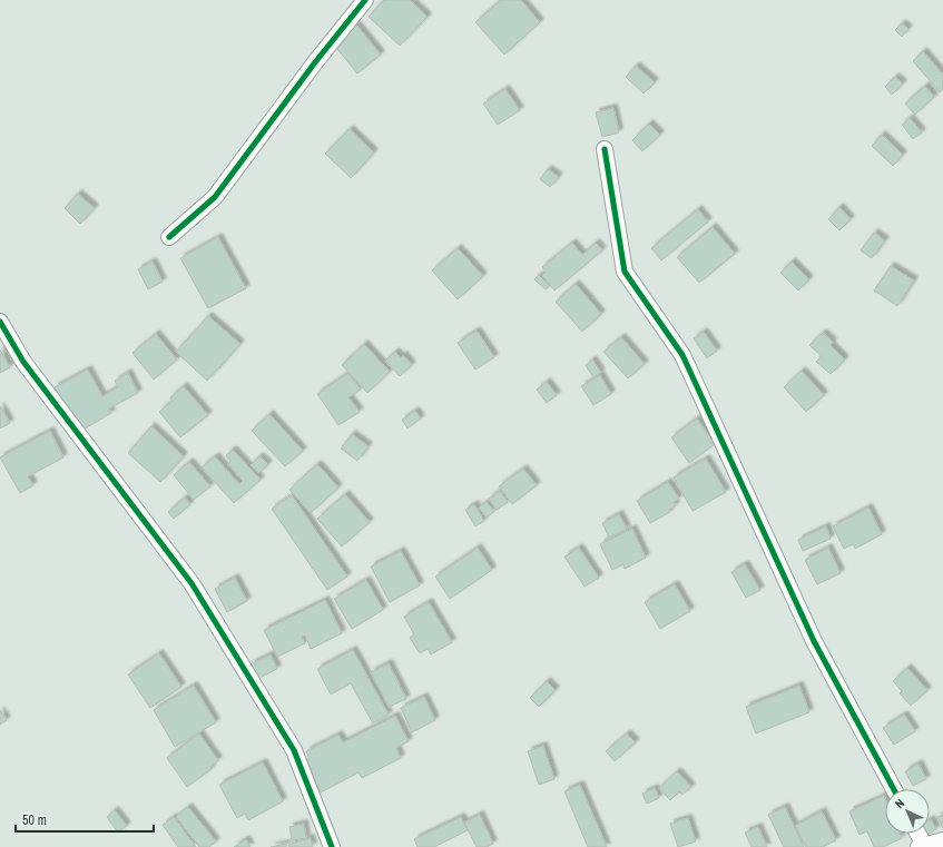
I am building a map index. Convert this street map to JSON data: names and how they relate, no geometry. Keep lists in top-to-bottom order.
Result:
{
  "scale_bar": "50 m",
  "north": "top left"
}
